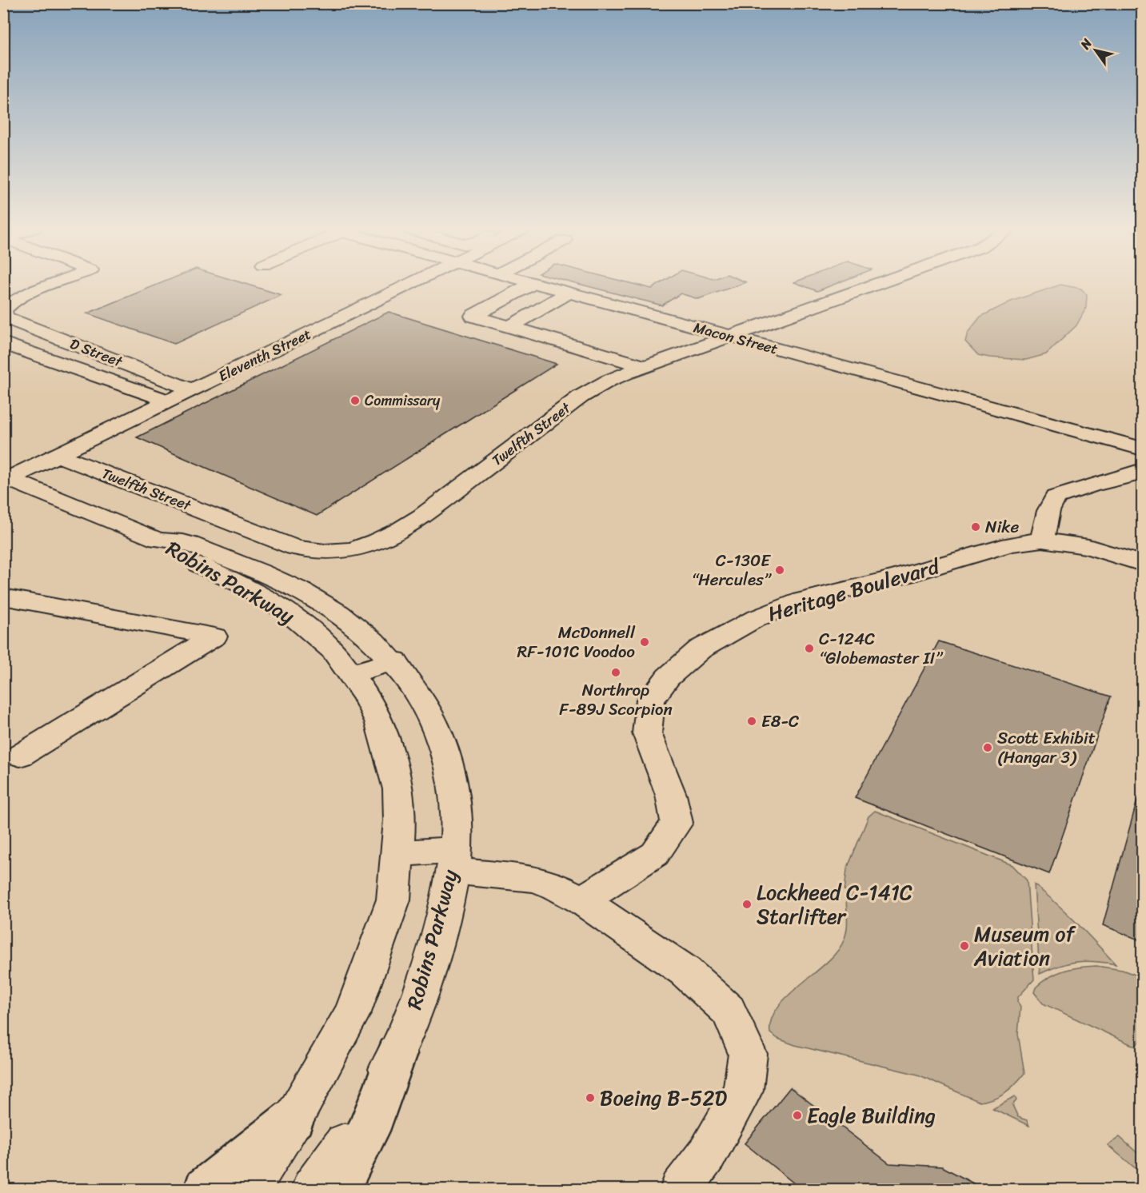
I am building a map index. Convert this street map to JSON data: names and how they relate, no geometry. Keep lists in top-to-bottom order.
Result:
{
  "streets": {
    "street": [
      "Macon Street",
      "D Street",
      "Eleventh Street",
      "Twelfth Street",
      "Robins Parkway",
      "Heritage Boulevard"
    ]
  },
  "crossings": [
    ["Macon Street", "Twelfth Street"],
    ["D Street", "Eleventh Street"],
    ["Eleventh Street", "Twelfth Street"],
    ["Eleventh Street", "Robins Parkway"]
  ],
  "places": [
    "Commissary",
    "Nike",
    "C-130E “Hercules”",
    "McDonnell RF-101C Voodoo",
    "C-124C “Globemaster II”",
    "Northrop F-89J Scorpion",
    "E8-C",
    "Scott Exhibit (Hangar 3)",
    "Lockheed C-141C Starlifter",
    "Museum of Aviation",
    "Boeing B-52D",
    "Eagle Building"
  ],
  "north": "top left"
}
